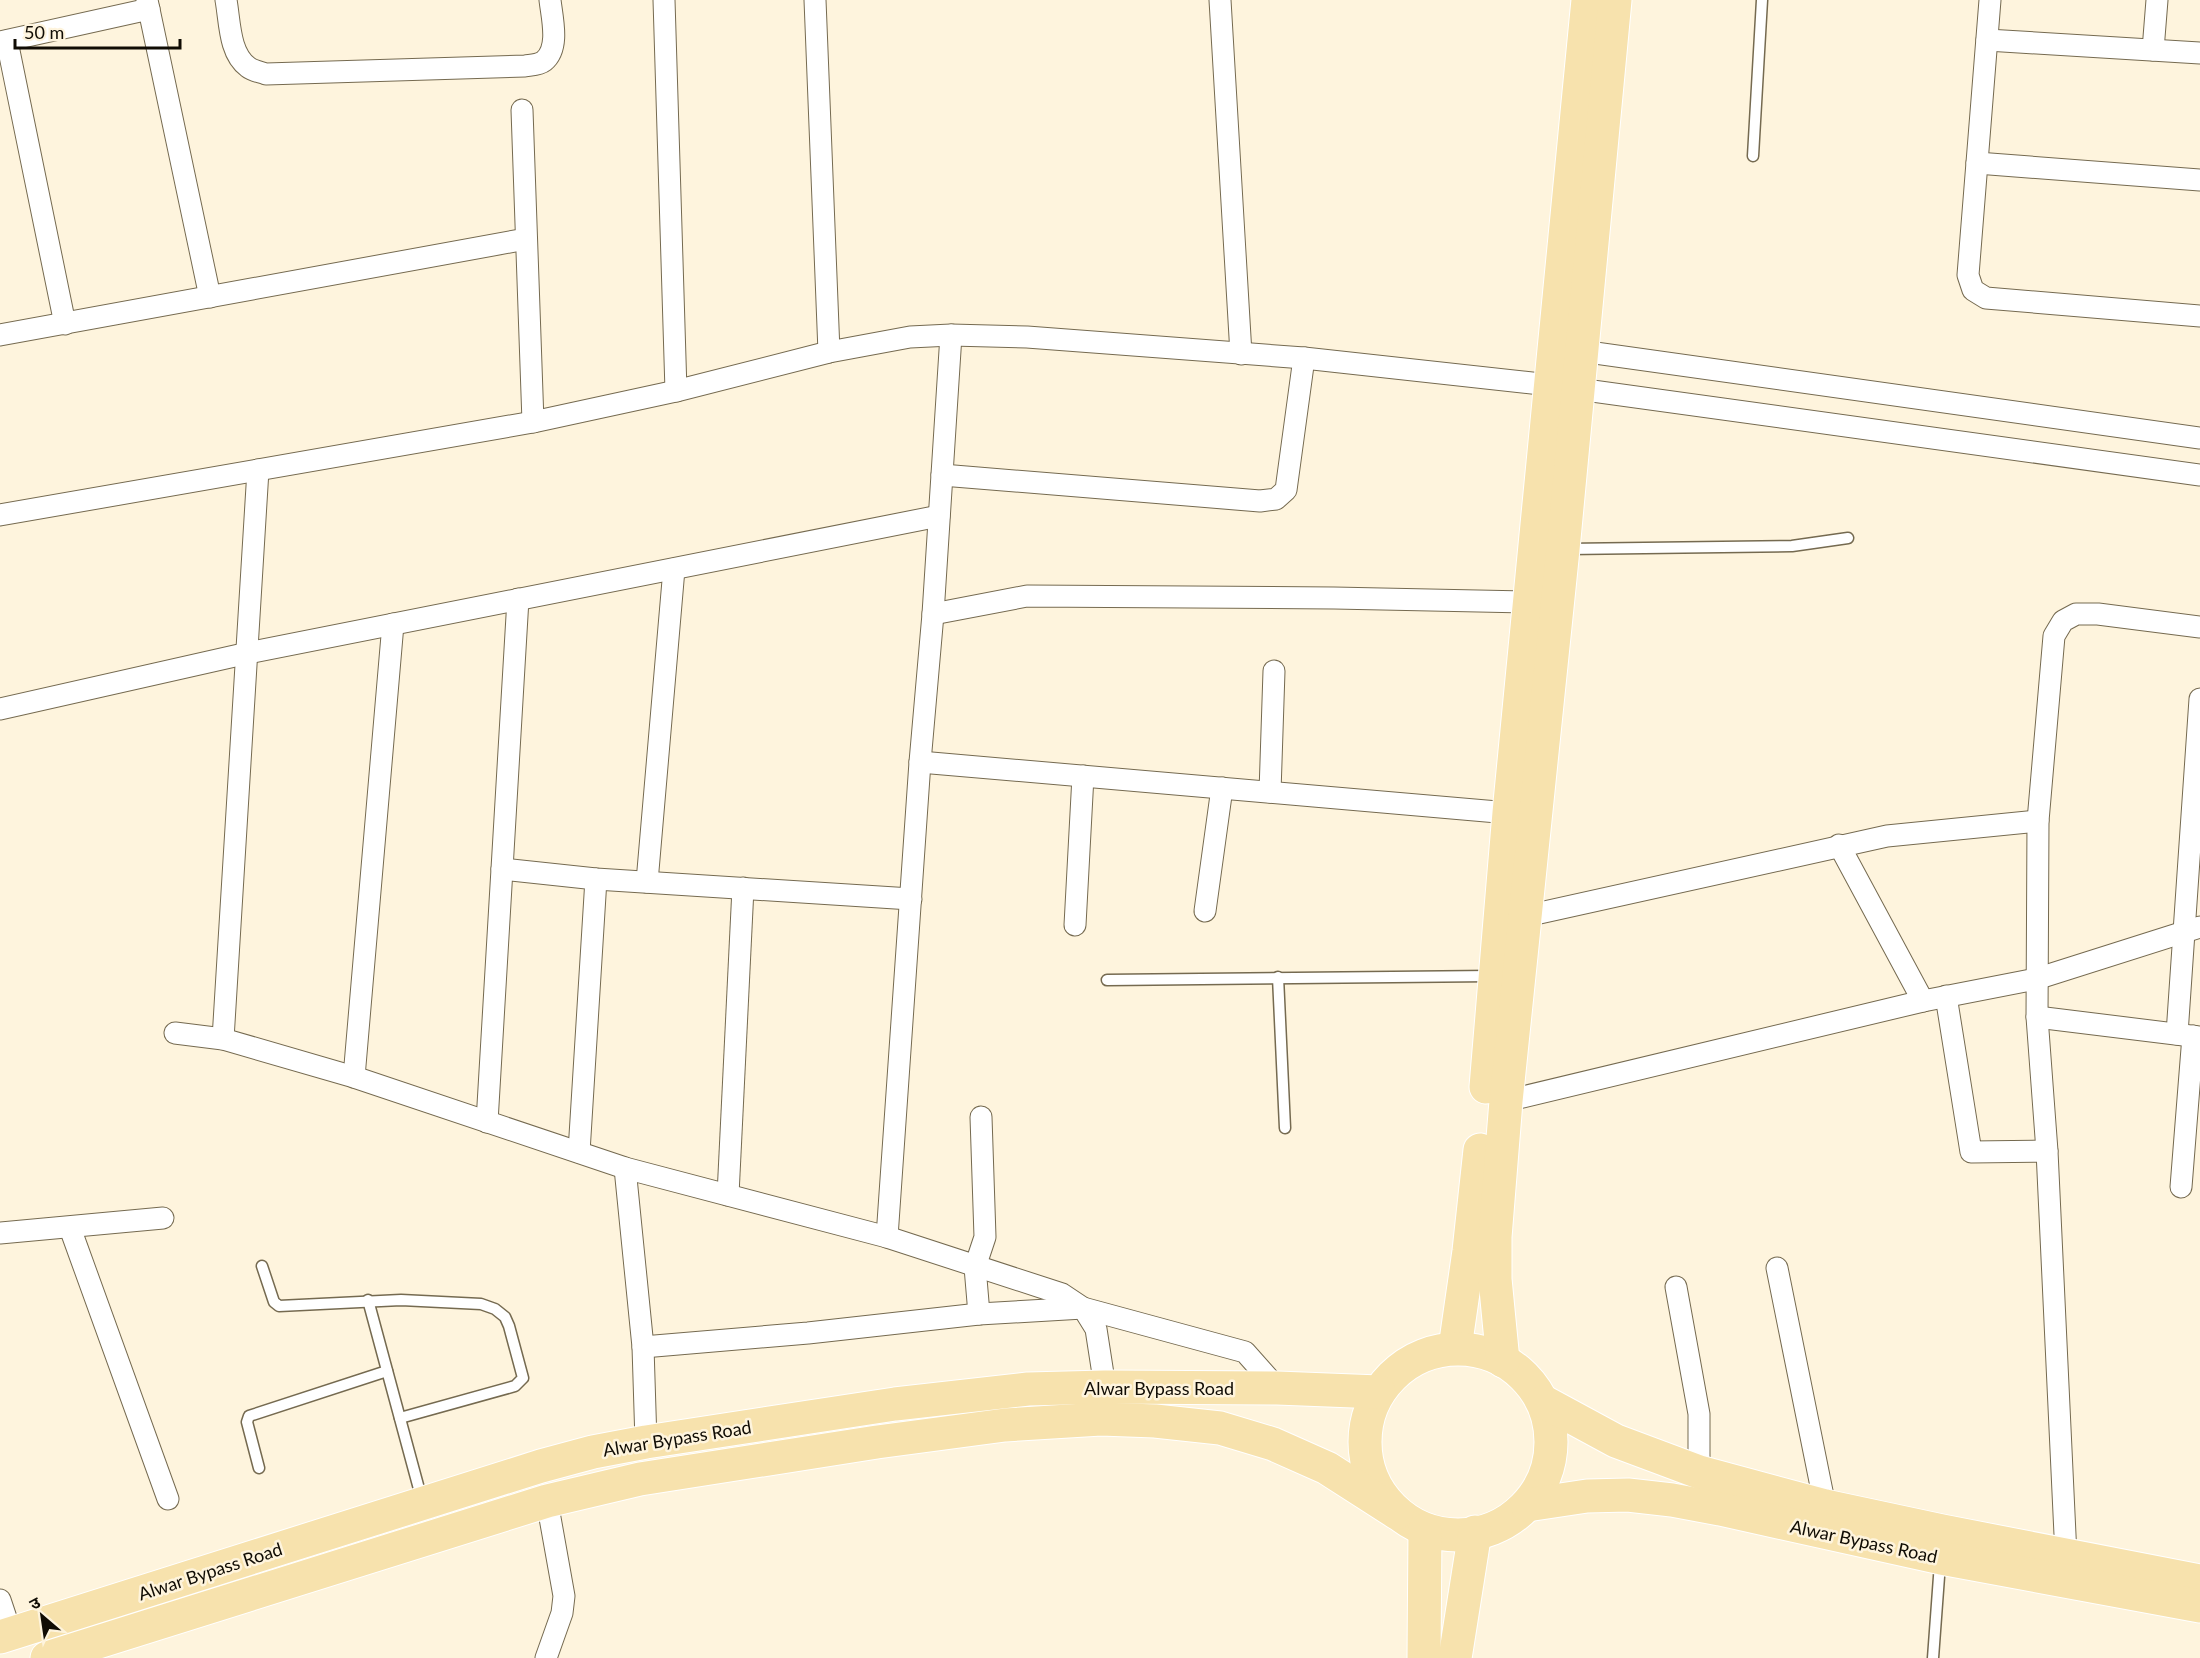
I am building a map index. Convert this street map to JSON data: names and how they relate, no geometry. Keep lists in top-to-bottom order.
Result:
{
  "streets": {
    "main road": ["Alwar Bypass Road"]
  },
  "scale_bar": "50 m",
  "north": "top left"
}
